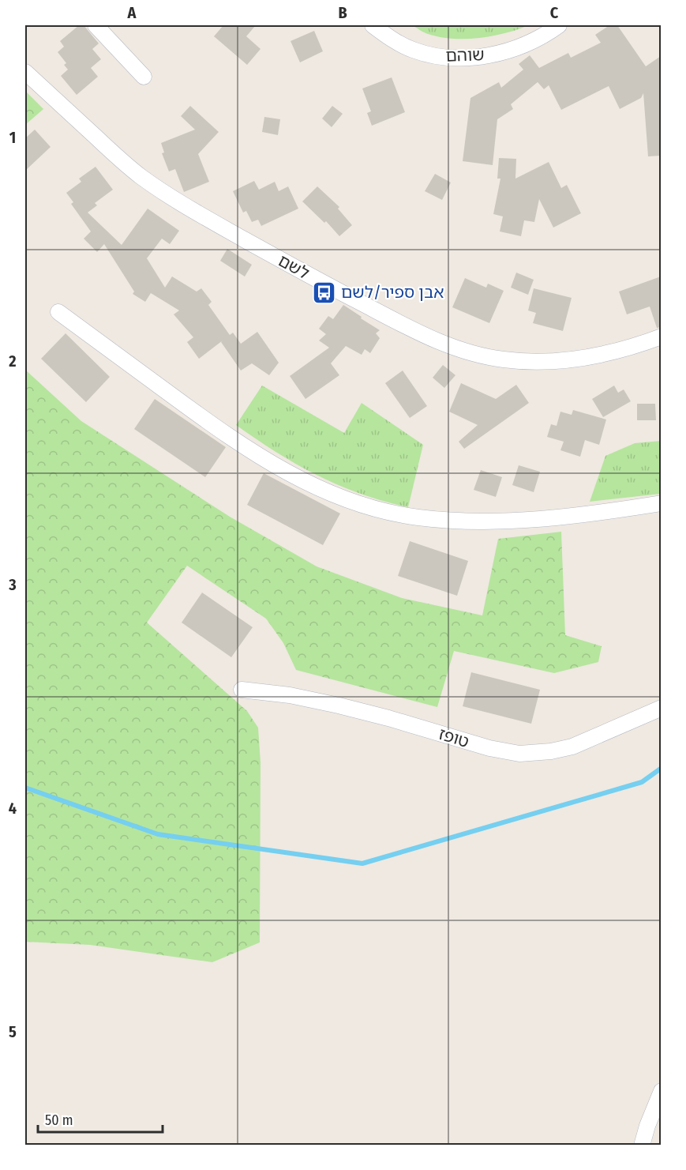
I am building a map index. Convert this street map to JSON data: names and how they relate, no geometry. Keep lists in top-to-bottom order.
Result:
{
  "streets": {
    "street": ["שוהם", "לשם", "טופז"]
  },
  "places": {
    "bus stop": ["אבן ספיר/לשם"]
  },
  "scale_bar": "50 m",
  "grid": {
    "columns": ["A", "B", "C"],
    "rows": [
      "1",
      "2",
      "3",
      "4",
      "5"
    ]
  }
}
